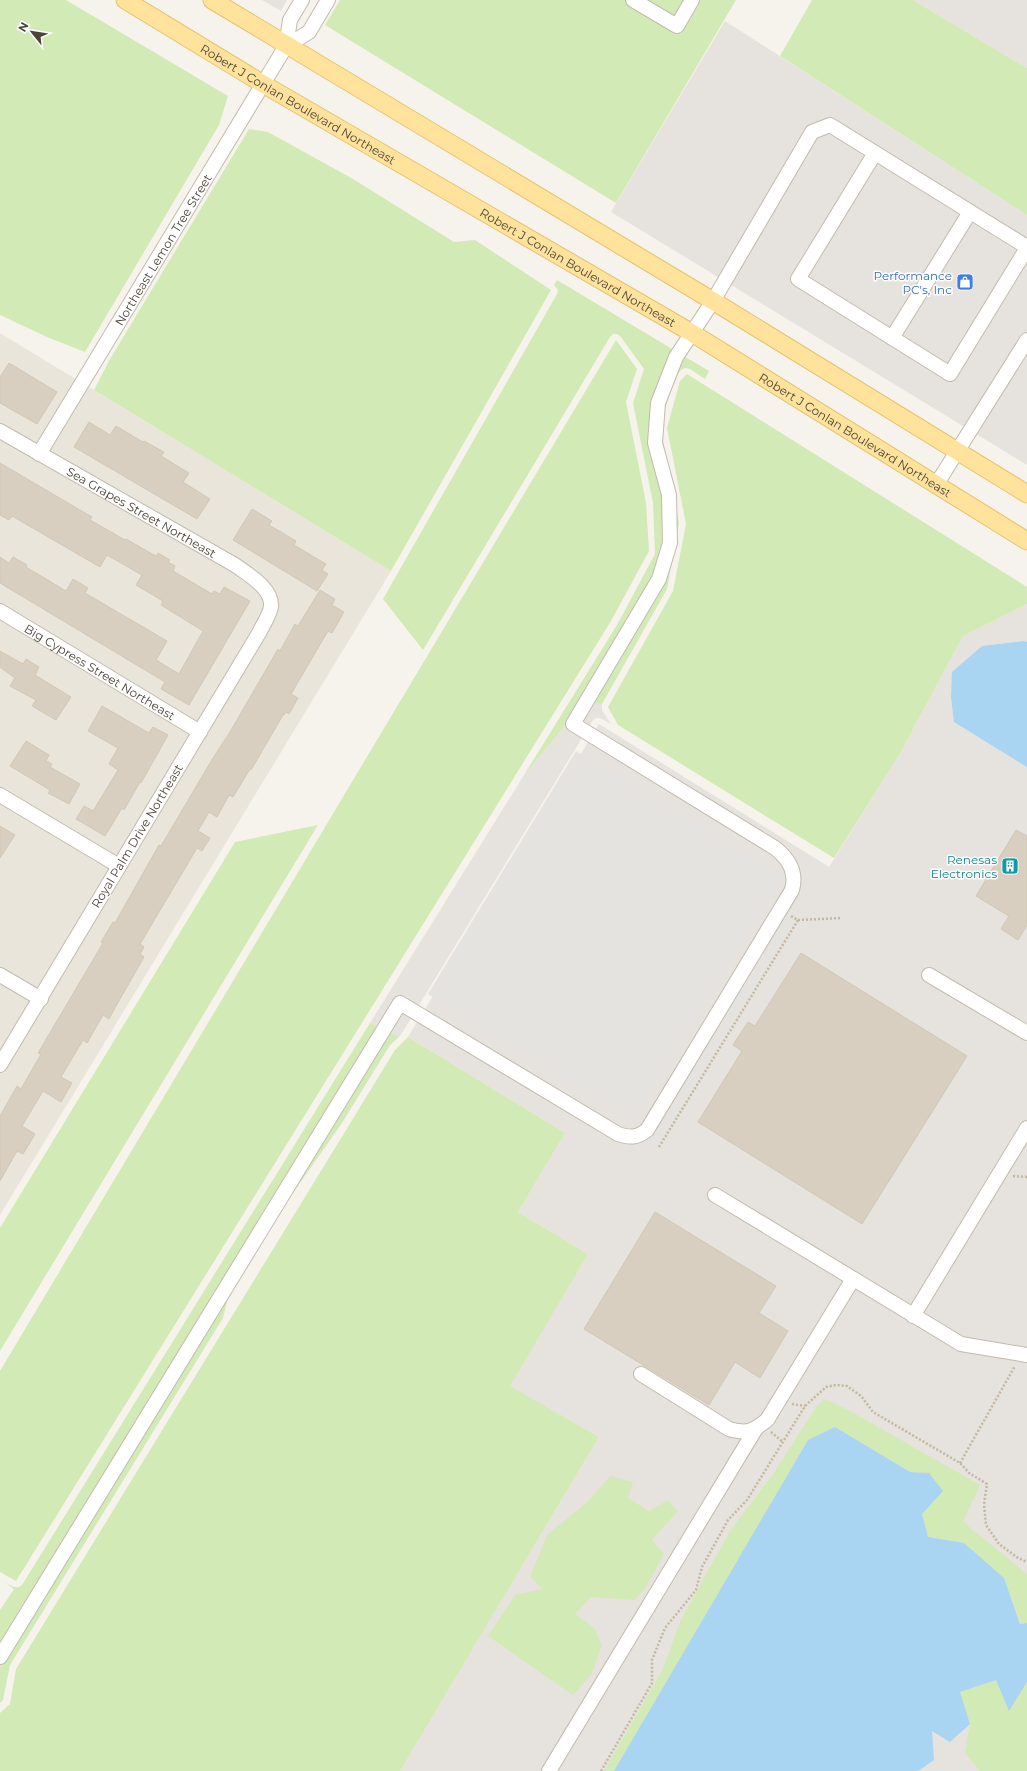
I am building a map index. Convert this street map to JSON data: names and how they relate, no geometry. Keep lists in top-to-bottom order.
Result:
{
  "streets": {
    "main road": ["Robert J Conlan Boulevard Northeast"],
    "street": [
      "Northeast Lemon Tree Street",
      "Sea Grapes Street Northeast",
      "Big Cypress Street Northeast",
      "Royal Palm Drive Northeast"
    ]
  },
  "crossings": [
    ["Robert J Conlan Boulevard Northeast", "Northeast Lemon Tree Street"],
    ["Northeast Lemon Tree Street", "Sea Grapes Street Northeast"],
    ["Sea Grapes Street Northeast", "Royal Palm Drive Northeast"],
    ["Big Cypress Street Northeast", "Royal Palm Drive Northeast"]
  ],
  "places": {
    "shop": ["Performance PC's, Inc"],
    "building": ["Renesas Electronics"]
  },
  "north": "top left"
}
